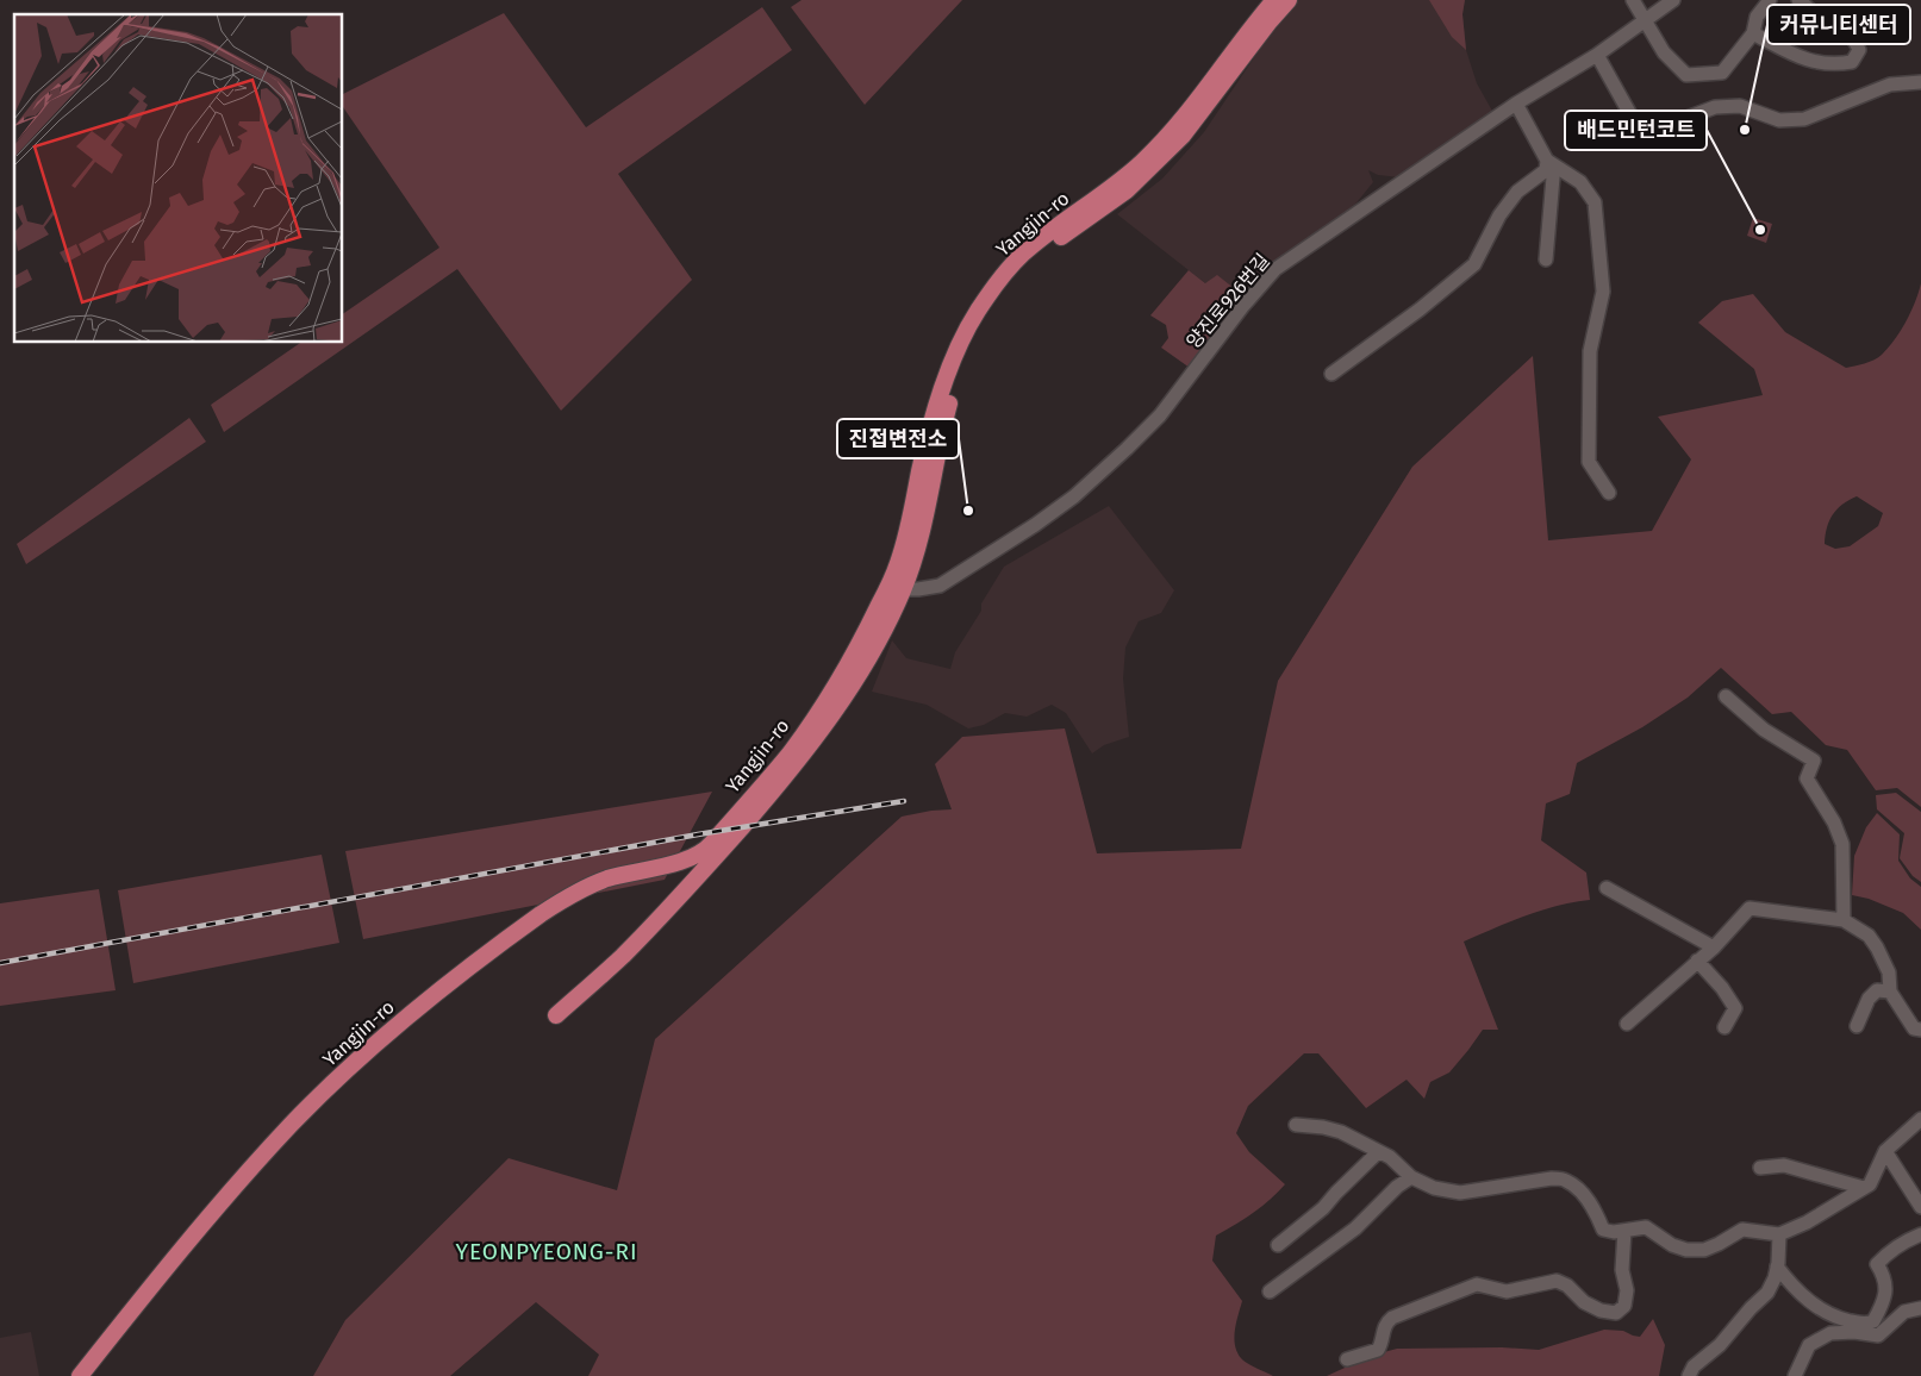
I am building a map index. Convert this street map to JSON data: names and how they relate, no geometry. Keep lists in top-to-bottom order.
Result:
{
  "streets": {
    "main road": ["Yangjin-ro"],
    "street": ["양진로926번길"]
  },
  "crossings": [
    ["Yangjin-ro", "양진로926번길"]
  ],
  "districts": ["YEONPYEONG-RI"],
  "places": ["커뮤니티센터", "배드민턴코트", "진접변전소"]
}
